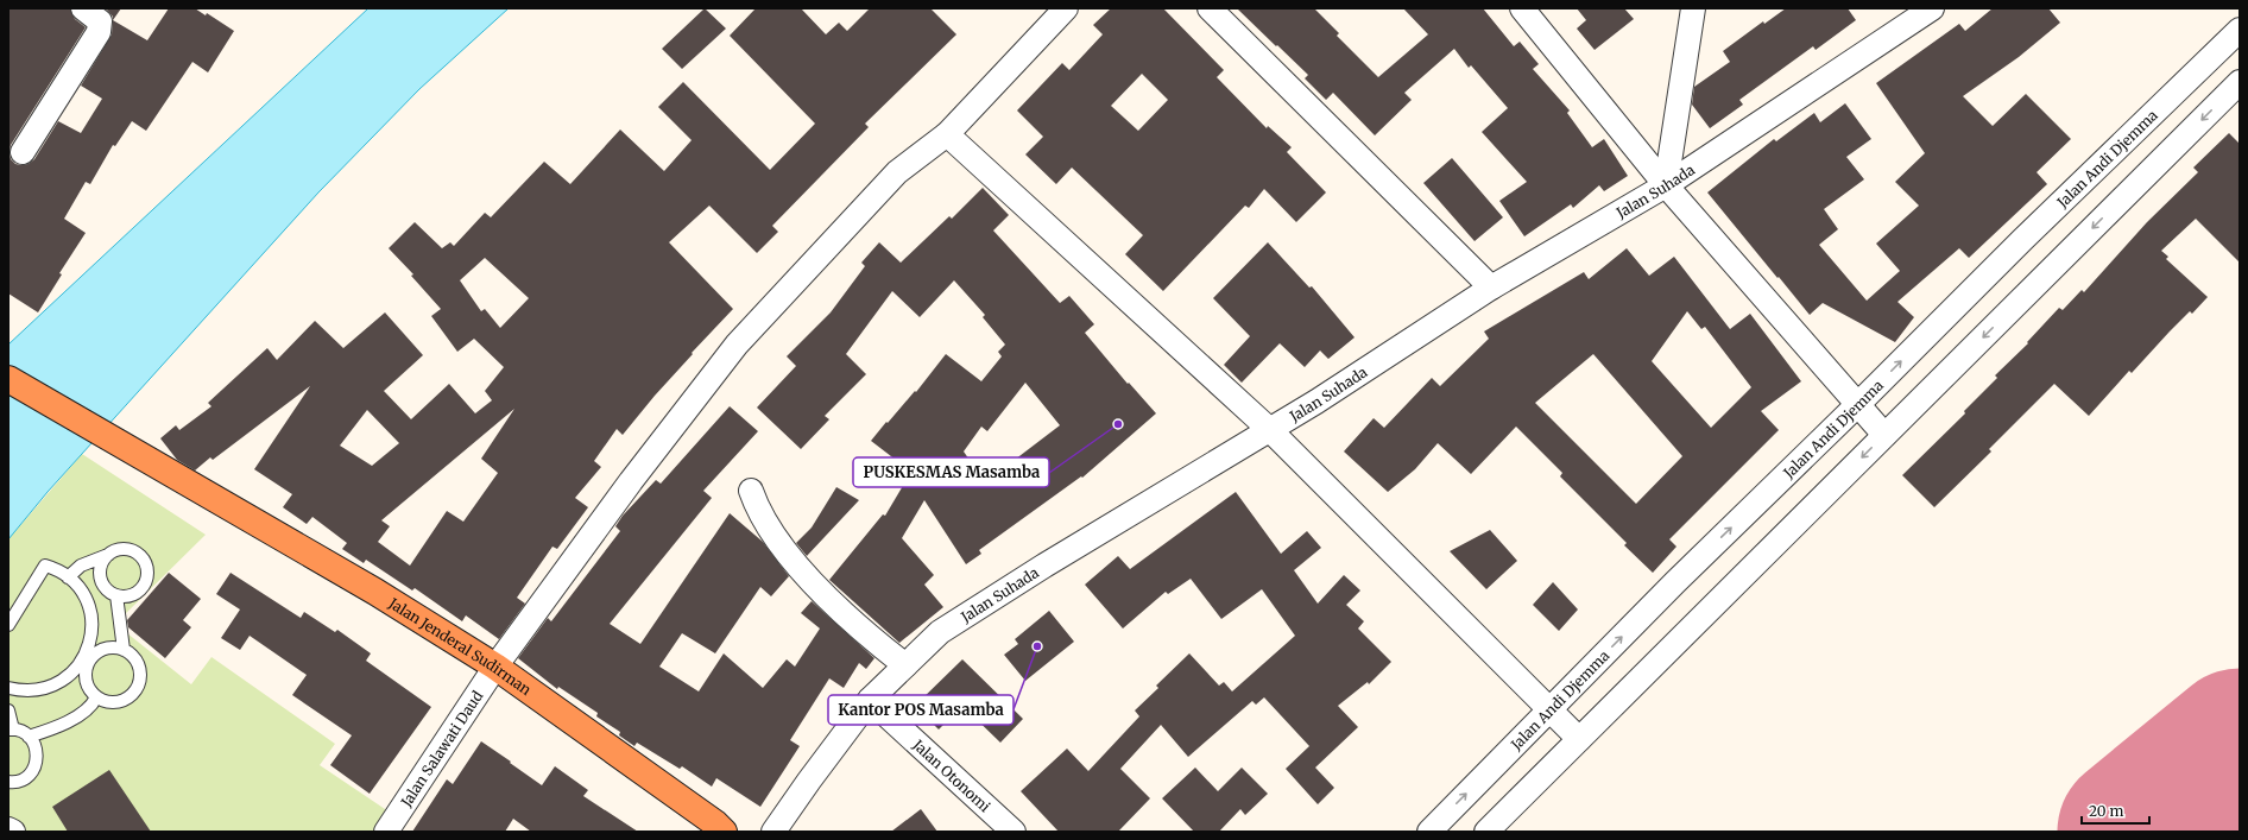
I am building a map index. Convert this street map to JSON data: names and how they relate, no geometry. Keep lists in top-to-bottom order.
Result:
{
  "streets": {
    "highway": ["Jalan Jenderal Sudirman"],
    "street": [
      "Jalan Andi Djemma",
      "Jalan Suhada",
      "Jalan Salawati Daud",
      "Jalan Otonomi"
    ]
  },
  "crossings": [
    ["Jalan Suhada", "Jalan Otonomi"],
    ["Jalan Jenderal Sudirman", "Jalan Salawati Daud"]
  ],
  "places": ["PUSKESMAS Masamba", "Kantor POS Masamba"],
  "scale_bar": "20 m"
}
